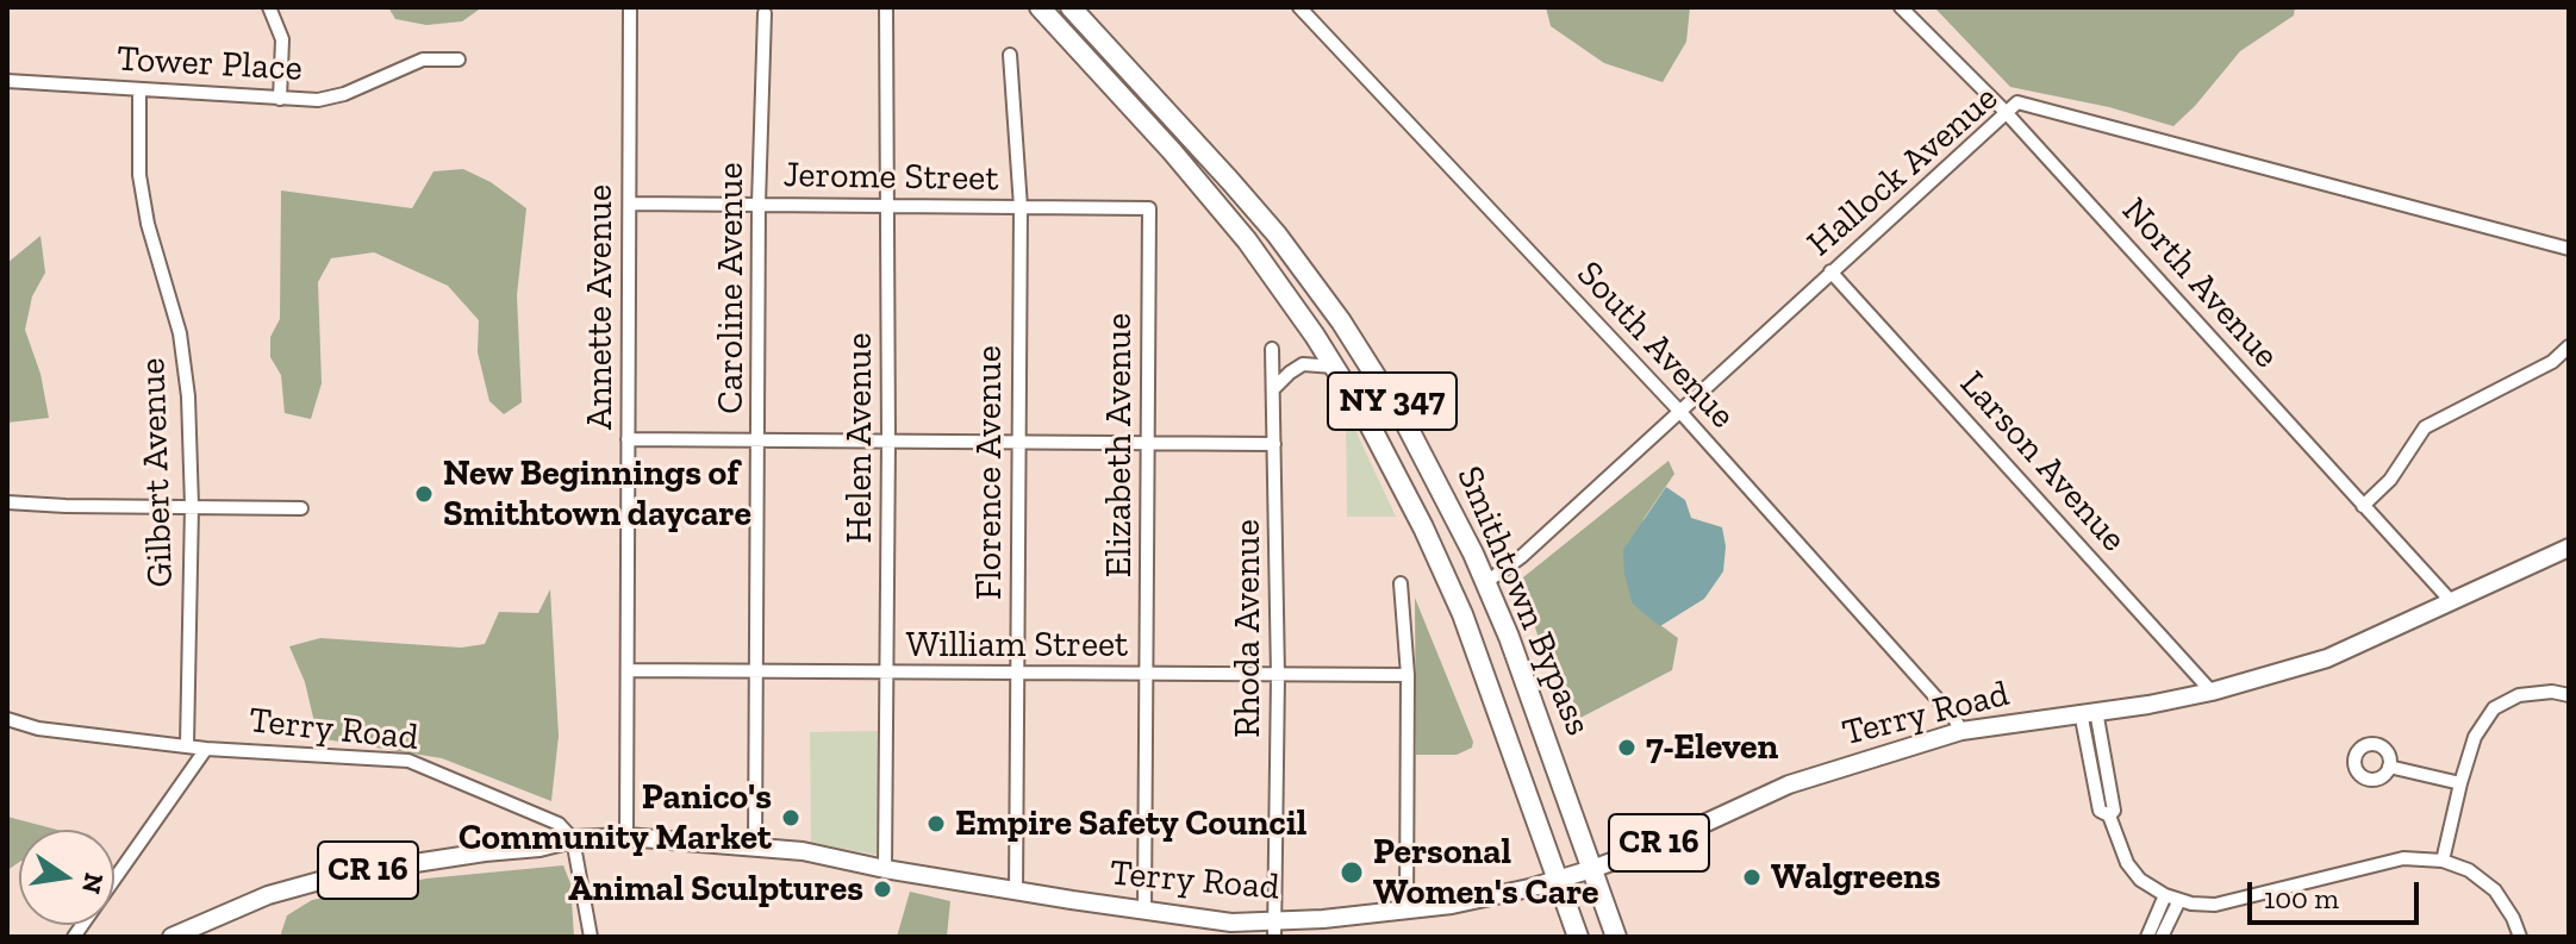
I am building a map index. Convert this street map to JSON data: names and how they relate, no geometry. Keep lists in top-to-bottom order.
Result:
{
  "streets": {
    "highway": ["NY 347", "Smithtown Bypass"],
    "main road": ["Terry Road", "CR 16"],
    "street": [
      "Tower Place",
      "Hallock Avenue",
      "Jerome Street",
      "North Avenue",
      "Caroline Avenue",
      "Annette Avenue",
      "South Avenue",
      "Helen Avenue",
      "Elizabeth Avenue",
      "Larson Avenue",
      "Gilbert Avenue",
      "Florence Avenue",
      "Rhoda Avenue",
      "William Street"
    ]
  },
  "crossings": [
    ["Tower Place", "Gilbert Avenue"],
    ["Hallock Avenue", "North Avenue"],
    ["Hallock Avenue", "South Avenue"],
    ["Hallock Avenue", "Larson Avenue"],
    ["Hallock Avenue", "Smithtown Bypass"],
    ["Jerome Street", "Caroline Avenue"],
    ["Jerome Street", "Annette Avenue"],
    ["Jerome Street", "Helen Avenue"],
    ["Jerome Street", "Elizabeth Avenue"],
    ["Jerome Street", "Florence Avenue"],
    ["North Avenue", "Terry Road"],
    ["Caroline Avenue", "William Street"],
    ["Caroline Avenue", "Terry Road"],
    ["Annette Avenue", "William Street"],
    ["Annette Avenue", "Terry Road"],
    ["South Avenue", "Terry Road"],
    ["Helen Avenue", "William Street"],
    ["Helen Avenue", "Terry Road"],
    ["Elizabeth Avenue", "William Street"],
    ["Elizabeth Avenue", "Terry Road"],
    ["Larson Avenue", "Terry Road"],
    ["Gilbert Avenue", "Terry Road"],
    ["Florence Avenue", "William Street"],
    ["Florence Avenue", "Terry Road"],
    ["Smithtown Bypass", "Terry Road"],
    ["Rhoda Avenue", "William Street"],
    ["Rhoda Avenue", "Terry Road"],
    ["Terry Road", "CR 16"]
  ],
  "places": [
    "New Beginnings of Smithtown daycare",
    "7-Eleven",
    "Panico's Community Market",
    "Empire Safety Council",
    "Personal Women's Care",
    "Walgreens",
    "Animal Sculptures"
  ],
  "scale_bar": "100 m",
  "north": "right"
}
